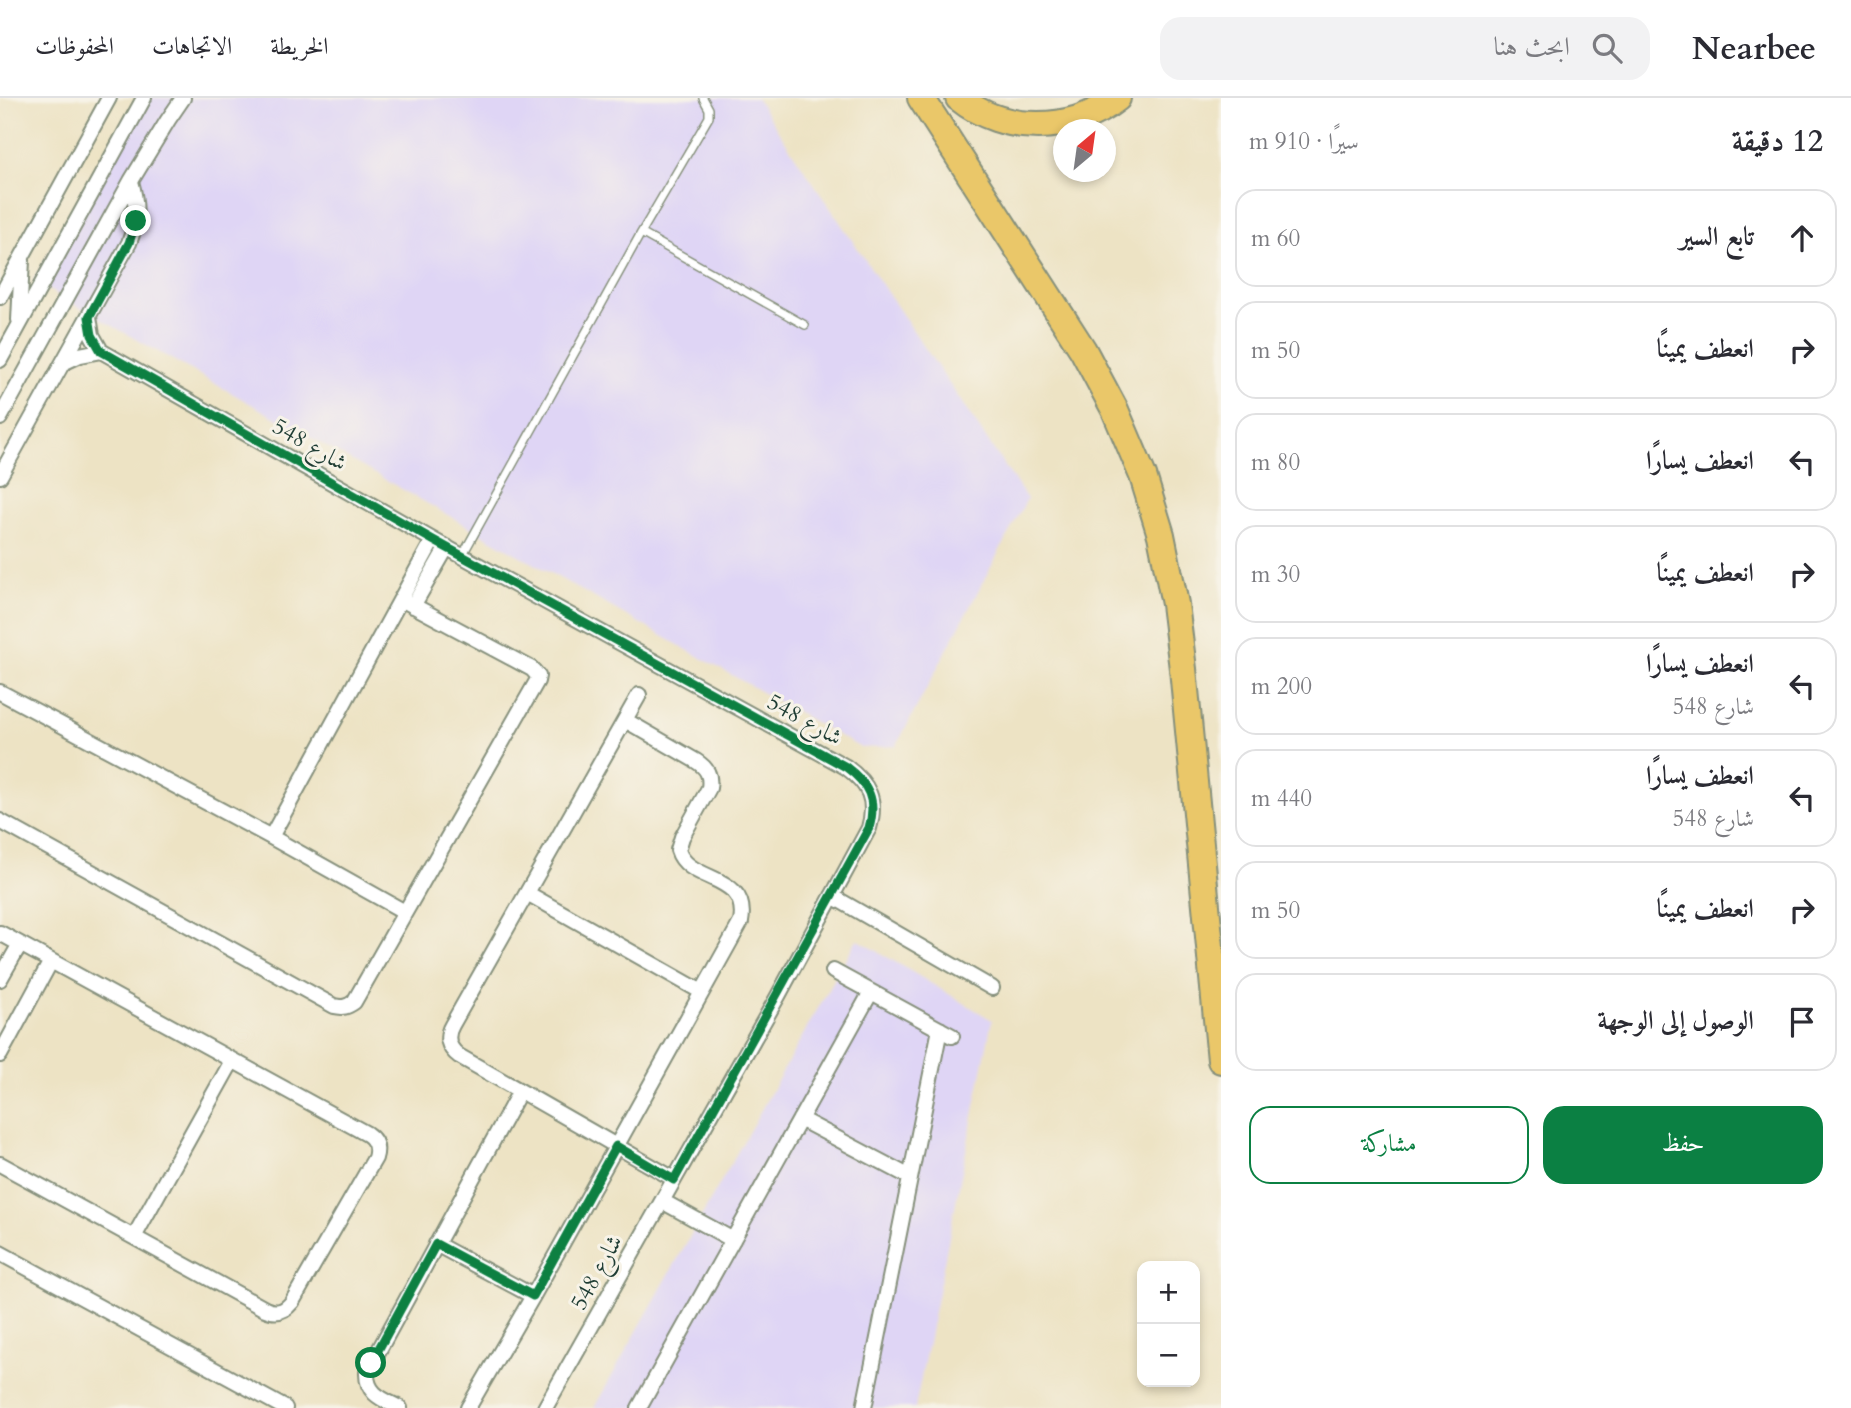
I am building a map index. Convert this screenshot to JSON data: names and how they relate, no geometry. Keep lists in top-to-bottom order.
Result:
{
  "streets": {
    "street": ["شارع 548"]
  },
  "north": "top right",
  "page": {
    "header": "Nearbee",
    "search": "ابحث هنا",
    "nav": ["الخريطة", "الاتجاهات", "المحفوظات"],
    "heading": ["12 دقيقة", "سيرًا · 910 m"],
    "list": [
      ["تابع السير", "60 m"],
      ["انعطف يمينًا", "50 m"],
      ["انعطف يسارًا", "80 m"],
      ["انعطف يمينًا", "30 m"],
      ["انعطف يسارًا", "شارع 548", "200 m"],
      ["انعطف يسارًا", "شارع 548", "440 m"],
      ["انعطف يمينًا", "50 m"],
      "الوصول إلى الوجهة"
    ],
    "buttons": ["حفظ", "مشاركة"],
    "map_buttons": ["+", "−"]
  }
}
